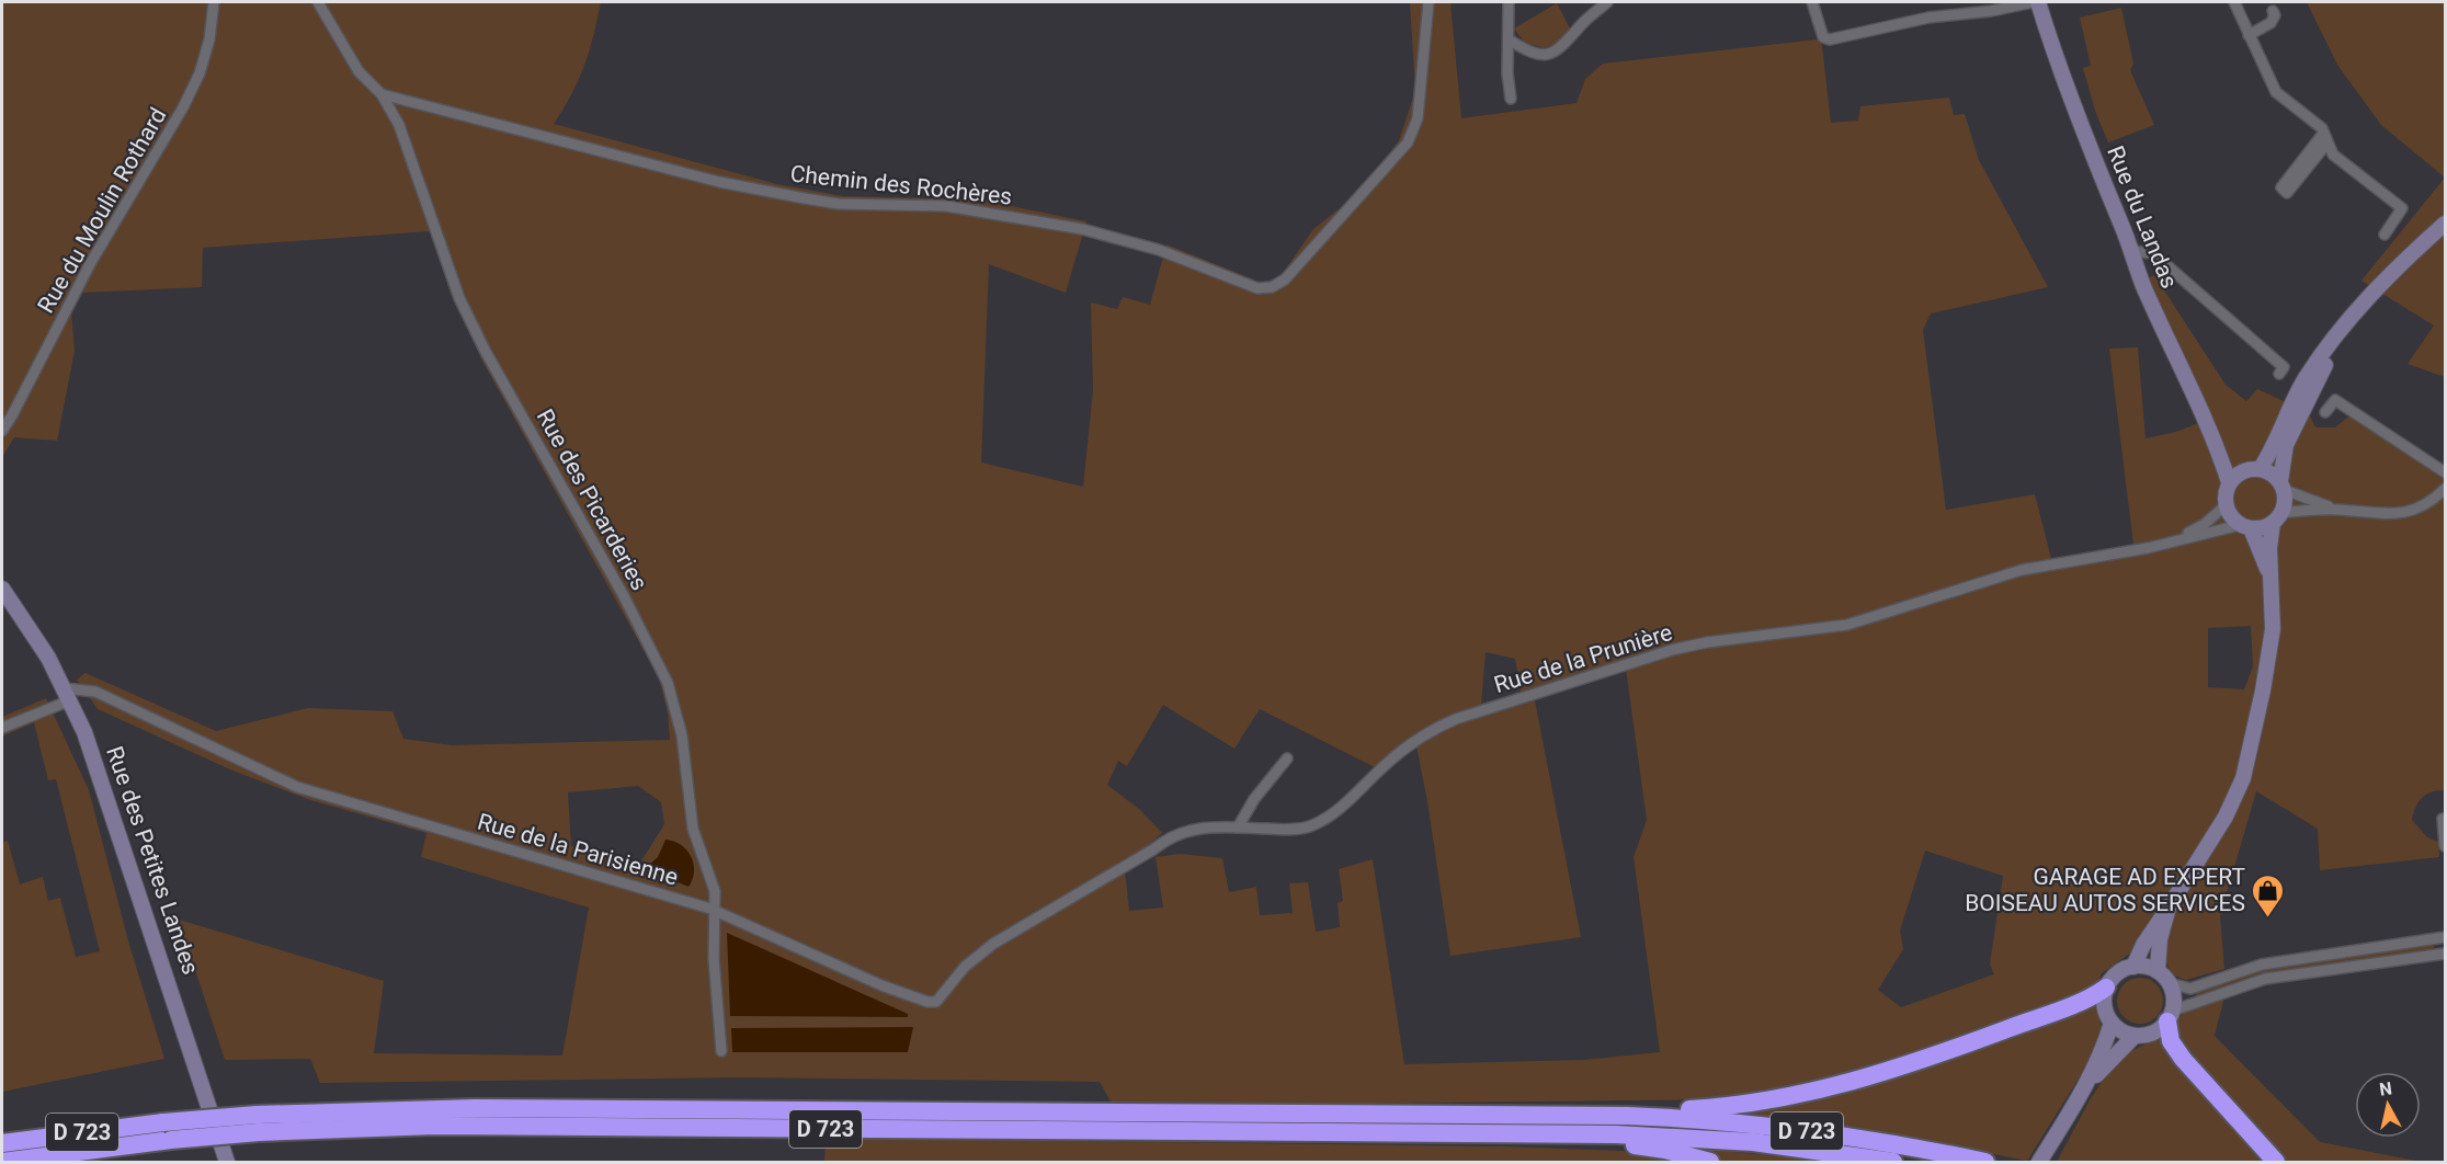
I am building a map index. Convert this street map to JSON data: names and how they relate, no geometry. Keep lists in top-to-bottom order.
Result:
{
  "streets": {
    "highway": ["D 723"],
    "street": [
      "Chemin des Rochères",
      "Rue du Moulin Rothard",
      "Rue du Landas",
      "Rue des Picarderies",
      "Rue de la Prunière",
      "Rue de la Parisienne",
      "Rue des Petites Landes"
    ]
  },
  "crossings": [
    ["Chemin des Rochères", "Rue des Picarderies"],
    ["Rue du Landas", "Rue de la Prunière"],
    ["Rue des Picarderies", "Rue de la Parisienne"],
    ["Rue de la Prunière", "Rue de la Parisienne"],
    ["Rue de la Parisienne", "Rue des Petites Landes"]
  ],
  "places": {
    "shop": ["GARAGE AD EXPERT BOISEAU AUTOS SERVICES"]
  },
  "north": "top"
}
